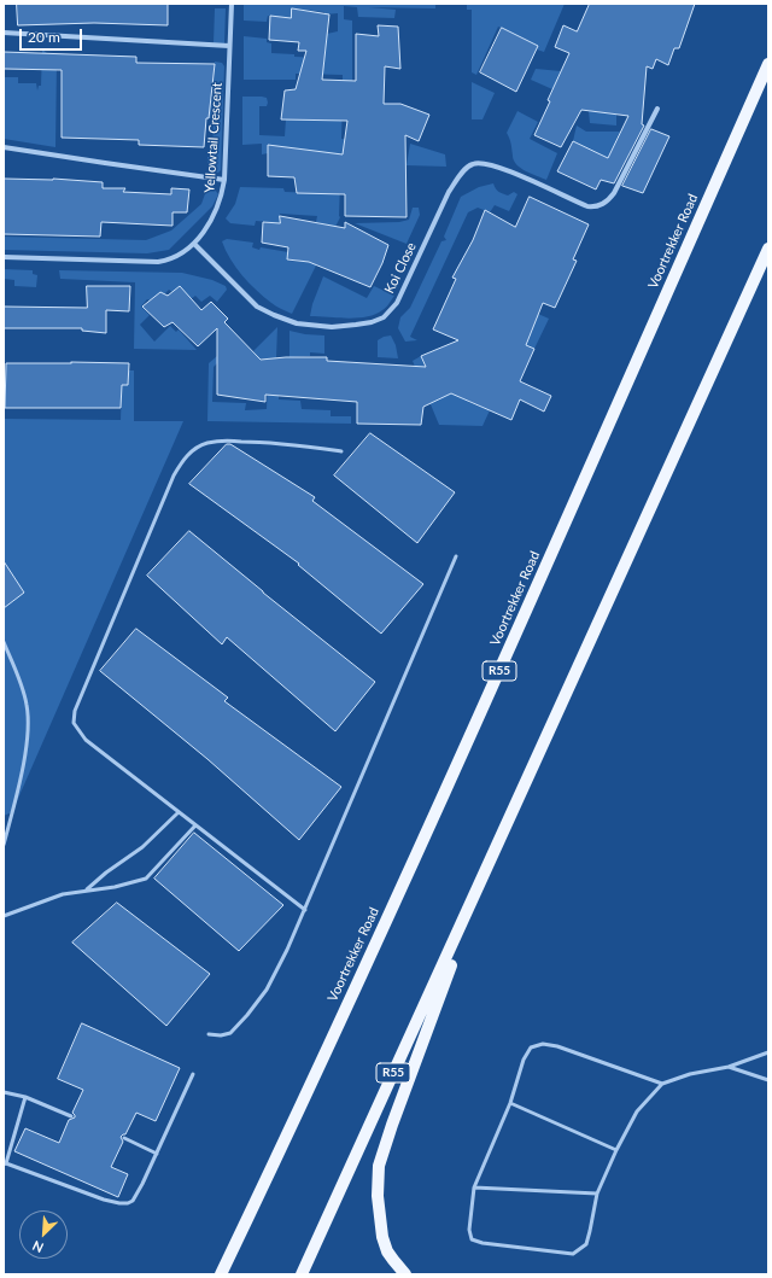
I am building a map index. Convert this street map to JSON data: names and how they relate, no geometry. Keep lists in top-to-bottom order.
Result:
{
  "streets": {
    "main road": ["Voortrekker Road", "R55"],
    "street": ["Yellowtail Crescent", "Koi Close"]
  },
  "crossings": [
    ["Yellowtail Crescent", "Koi Close"]
  ],
  "scale_bar": "20 m",
  "north": "bottom left"
}
